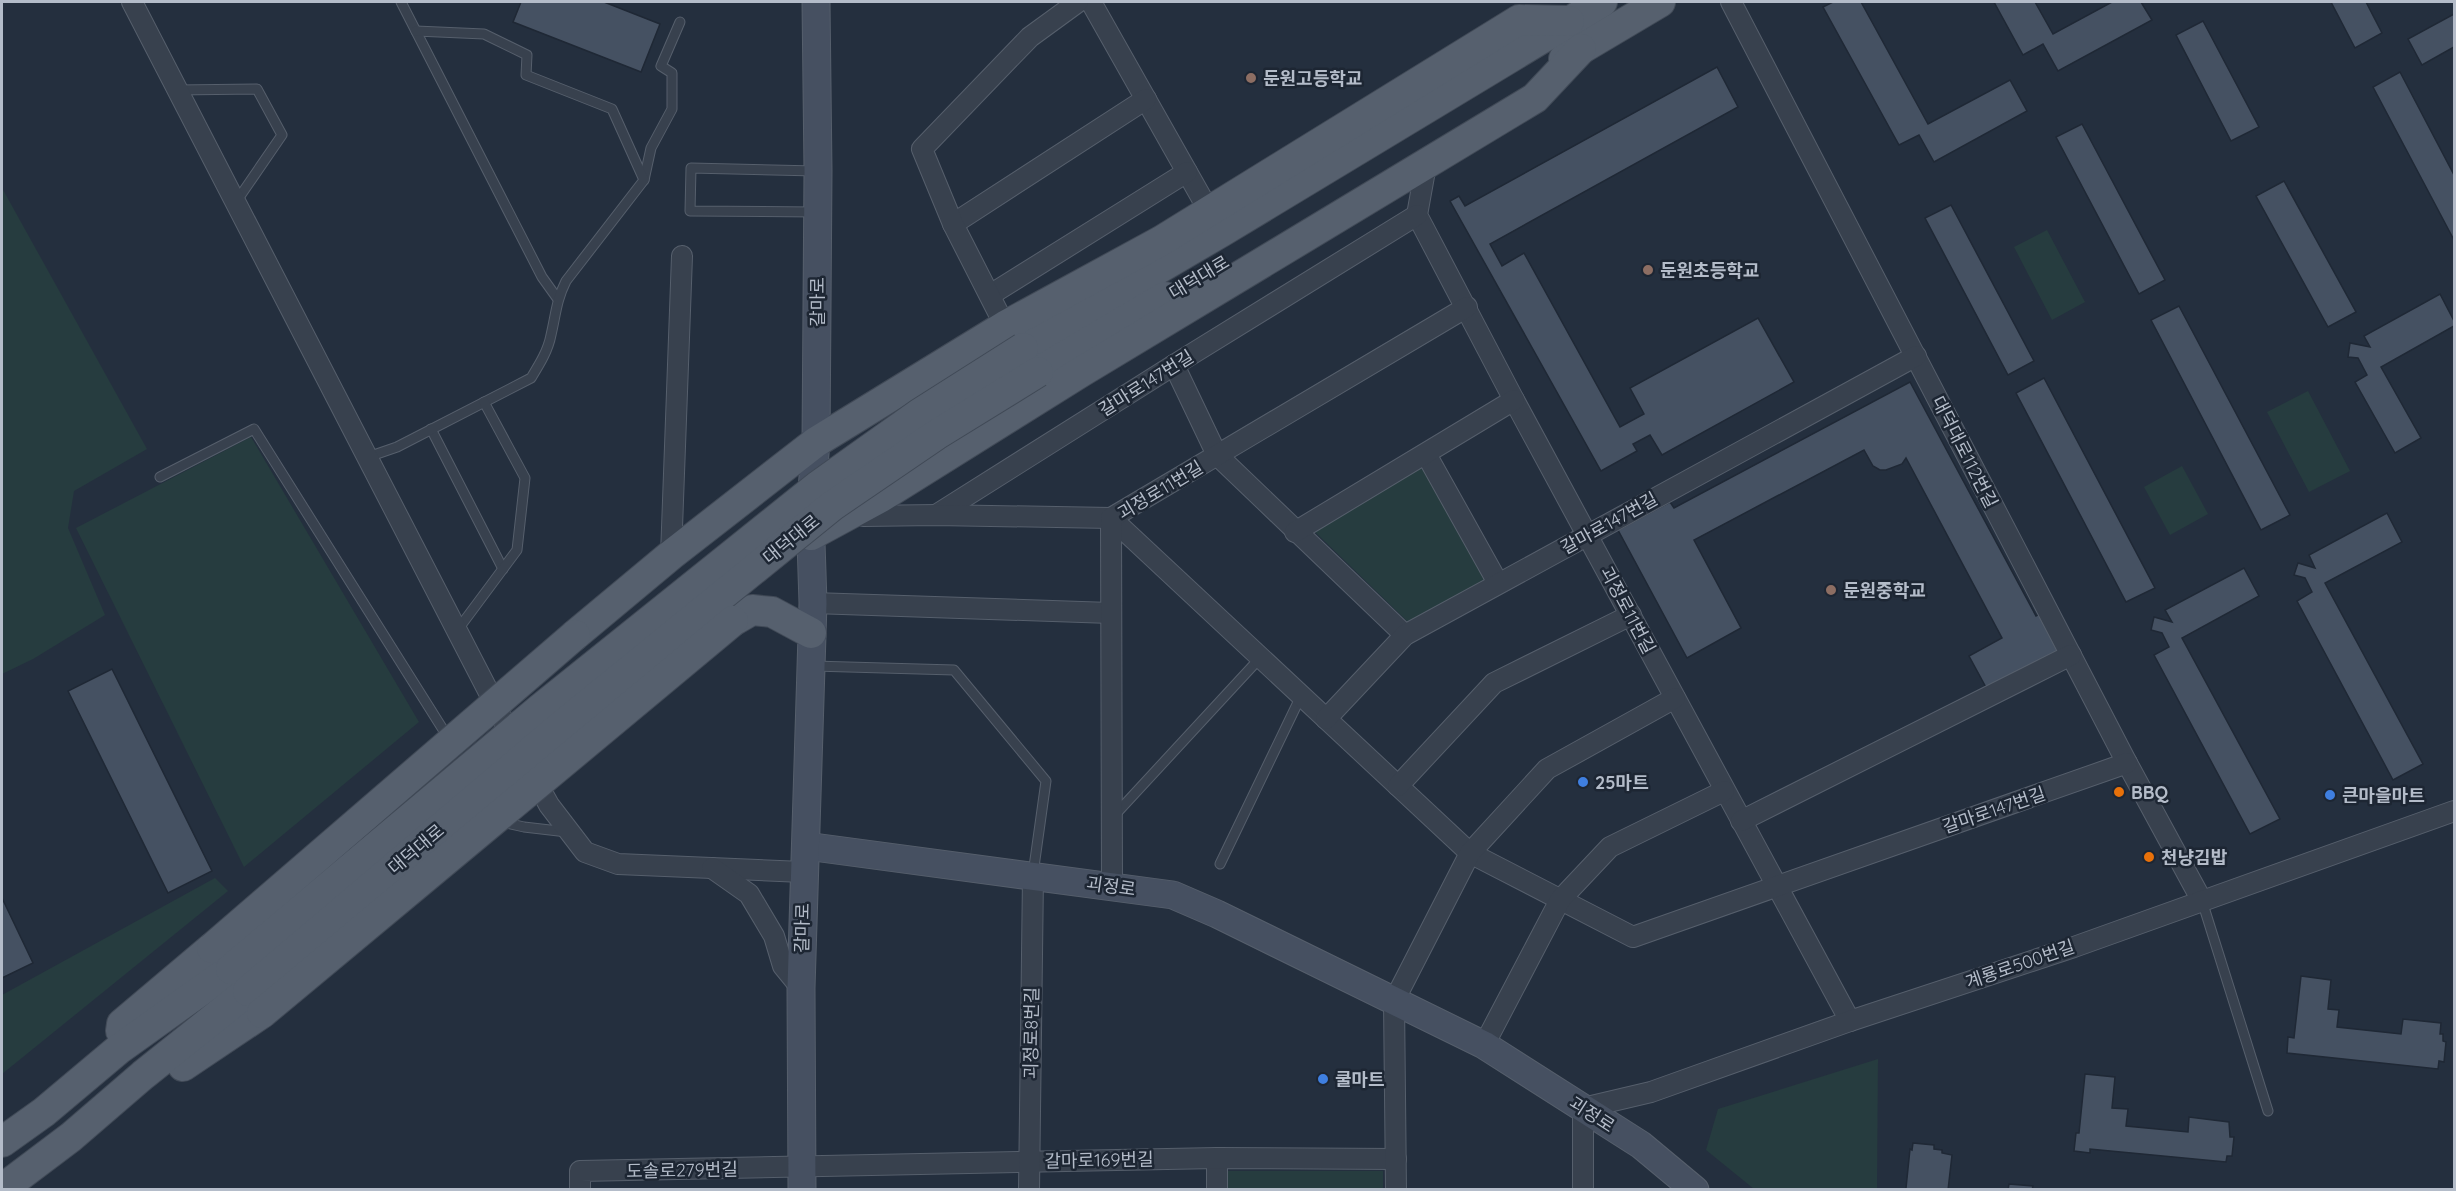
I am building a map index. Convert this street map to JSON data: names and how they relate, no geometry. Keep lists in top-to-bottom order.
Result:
{
  "streets": {
    "main road": ["대덕대로", "갈마로", "괴정로"],
    "street": [
      "갈마로147번길",
      "대덕대로112번길",
      "괴정로11번길",
      "계룡로500번길",
      "괴정로8번길",
      "갈마로169번길",
      "도솔로279번길"
    ]
  },
  "crossings": [
    ["갈마로", "괴정로"],
    ["갈마로", "갈마로169번길"],
    ["갈마로", "도솔로279번길"],
    ["갈마로147번길", "대덕대로112번길"],
    ["갈마로147번길", "괴정로11번길"],
    ["대덕대로112번길", "계룡로500번길"],
    ["괴정로11번길", "괴정로"],
    ["괴정로11번길", "계룡로500번길"],
    ["괴정로", "계룡로500번길"],
    ["괴정로", "괴정로8번길"],
    ["괴정로8번길", "갈마로169번길"],
    ["갈마로169번길", "도솔로279번길"]
  ],
  "places": [
    "둔원고등학교",
    "둔원초등학교",
    "둔원중학교",
    "25마트",
    "BBQ",
    "큰마을마트",
    "천냥김밥",
    "쿨마트"
  ]
}
